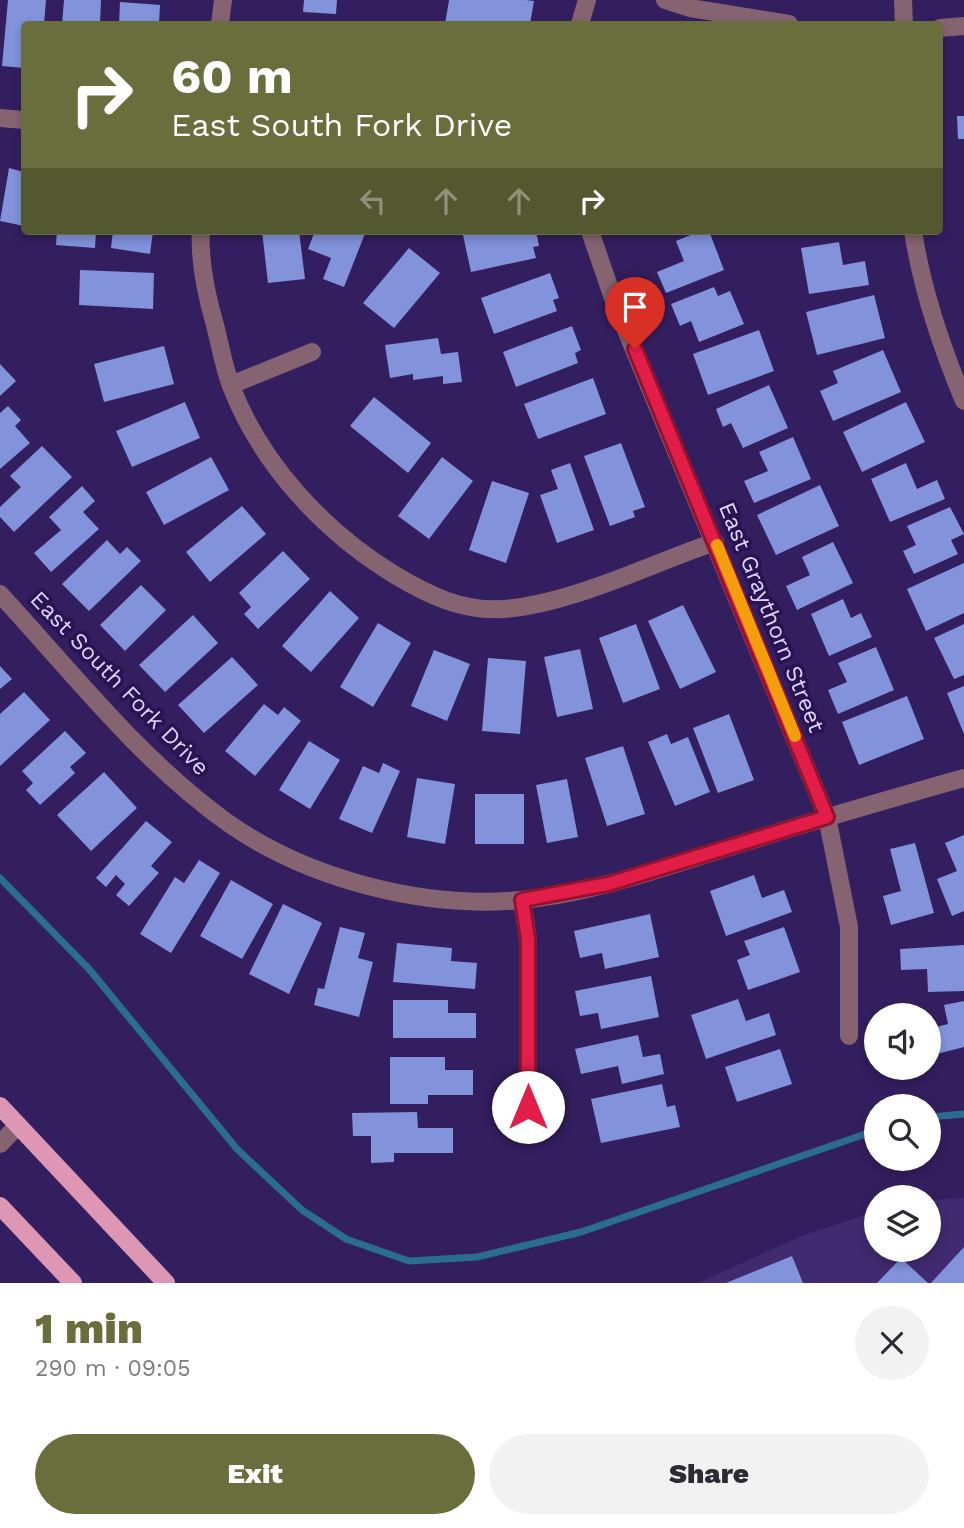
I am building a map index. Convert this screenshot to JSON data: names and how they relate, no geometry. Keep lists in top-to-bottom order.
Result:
{
  "streets": {
    "street": ["East Graythorn Street", "East South Fork Drive"]
  },
  "crossings": [
    ["East Graythorn Street", "East South Fork Drive"]
  ],
  "page": {
    "turn": ["60 m", "East South Fork Drive"],
    "heading": ["1 min", "290 m · 09:05"],
    "buttons": ["Exit", "Share"]
  }
}
